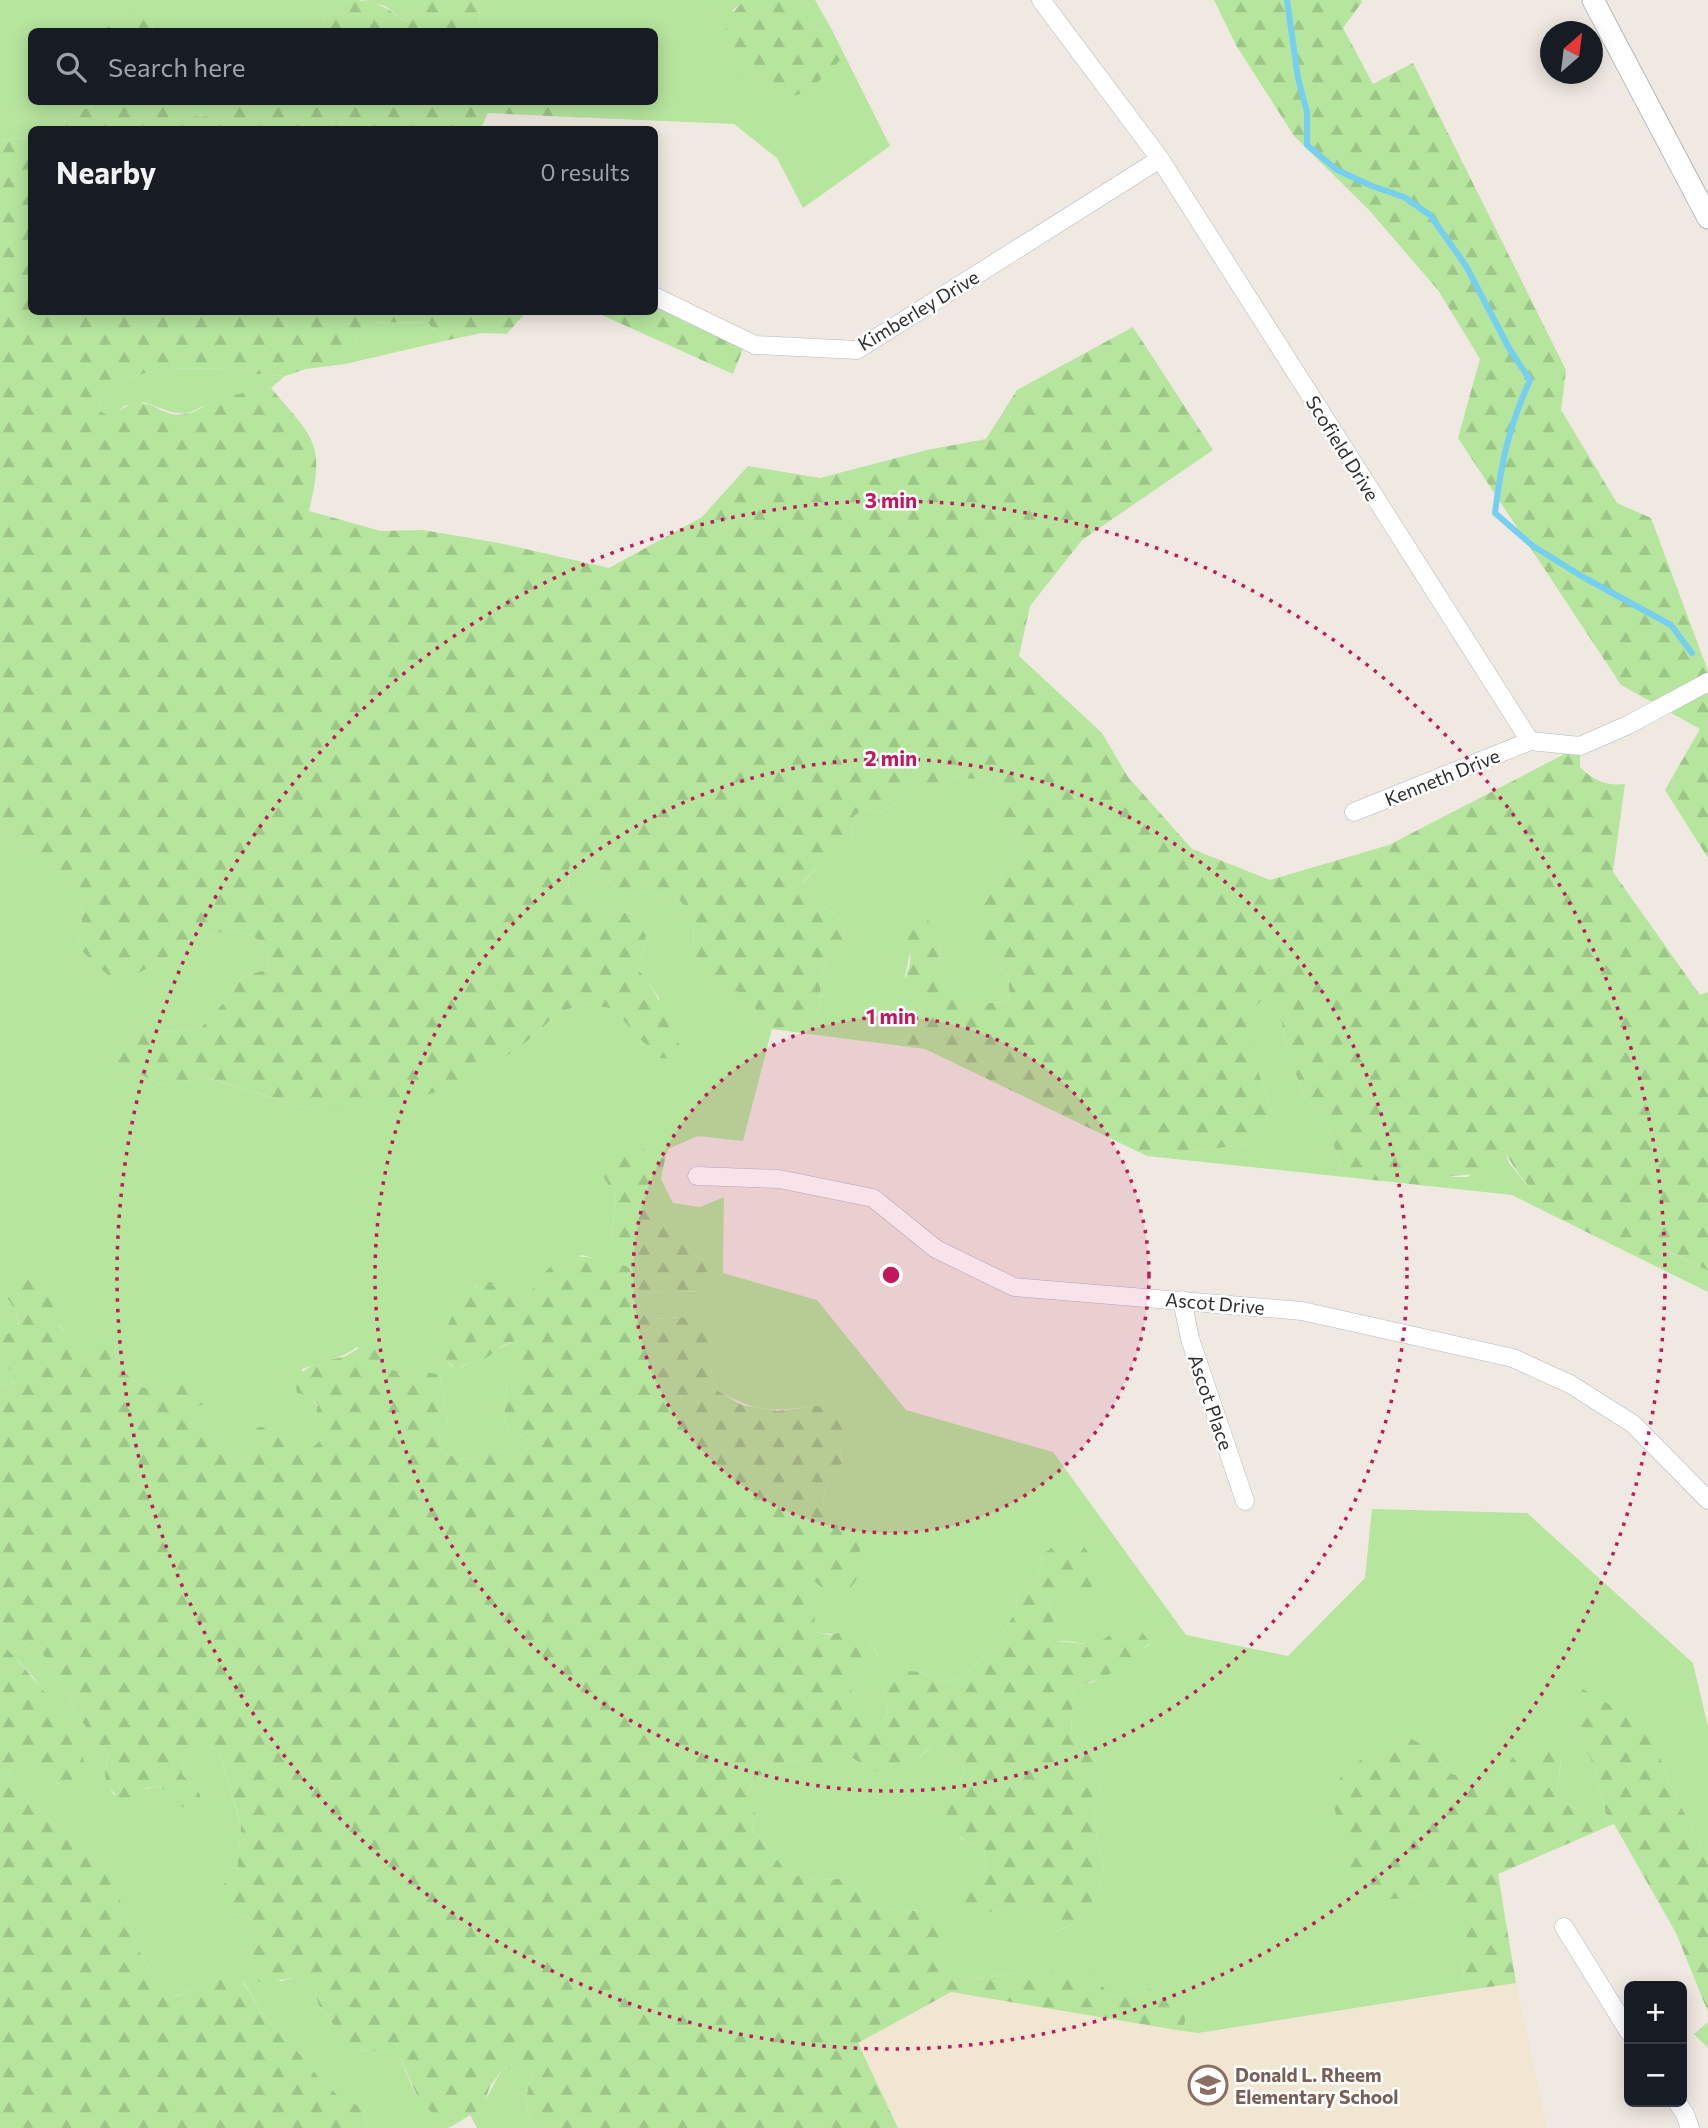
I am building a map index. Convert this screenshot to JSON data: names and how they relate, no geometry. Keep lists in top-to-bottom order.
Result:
{
  "streets": {
    "street": [
      "Kimberley Drive",
      "Scofield Drive",
      "Kenneth Drive",
      "Ascot Drive",
      "Ascot Place"
    ]
  },
  "crossings": [
    ["Kimberley Drive", "Scofield Drive"],
    ["Scofield Drive", "Kenneth Drive"],
    ["Ascot Drive", "Ascot Place"]
  ],
  "places": {
    "school or university": ["Donald L. Rheem Elementary School"]
  },
  "north": "top right",
  "page": {
    "search": "Search here",
    "heading": ["Nearby", "0 results"],
    "map_buttons": ["+", "−"]
  },
  "rings": ["3 min", "2 min", "1 min"]
}
